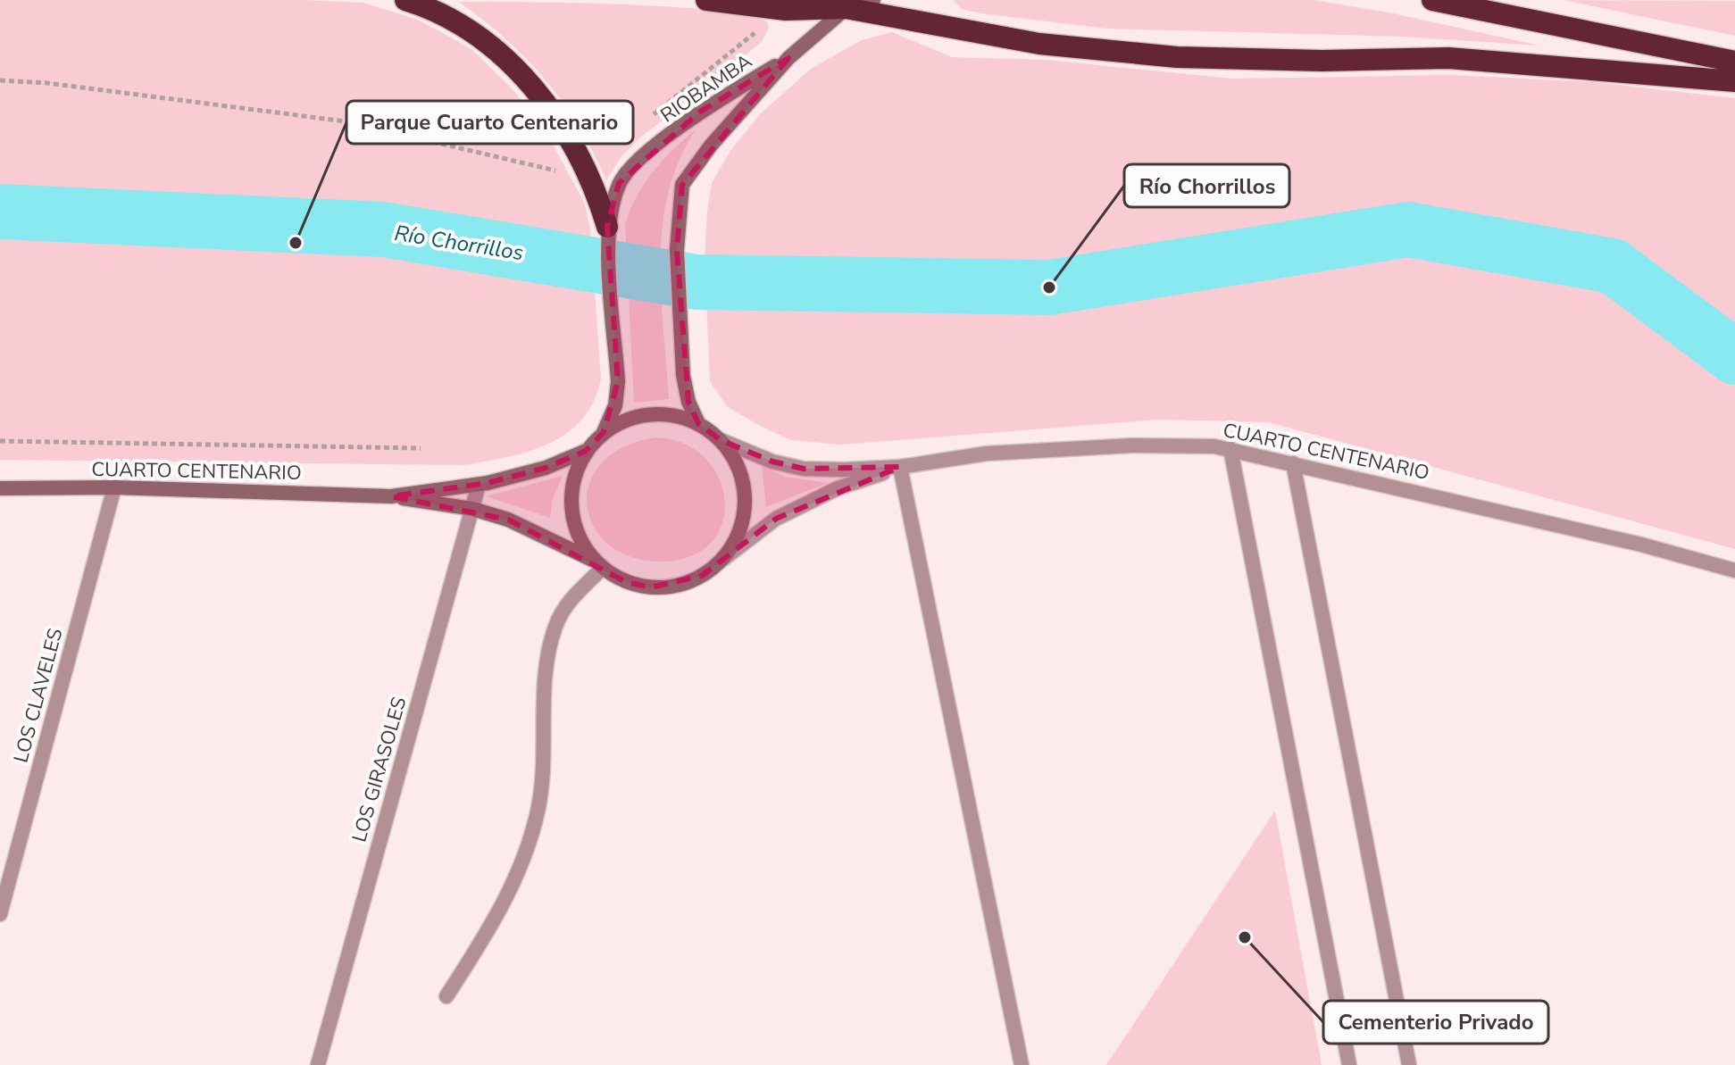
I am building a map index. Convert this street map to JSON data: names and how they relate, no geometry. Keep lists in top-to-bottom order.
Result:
{
  "streets": {
    "main road": ["RIOBAMBA", "CUARTO CENTENARIO"],
    "street": ["LOS CLAVELES", "LOS GIRASOLES"]
  },
  "crossings": [
    ["RIOBAMBA", "CUARTO CENTENARIO"],
    ["CUARTO CENTENARIO", "LOS CLAVELES"],
    ["CUARTO CENTENARIO", "LOS GIRASOLES"]
  ],
  "water": ["Río Chorrillos"],
  "places": ["Parque Cuarto Centenario", "Río Chorrillos", "Cementerio Privado"]
}
